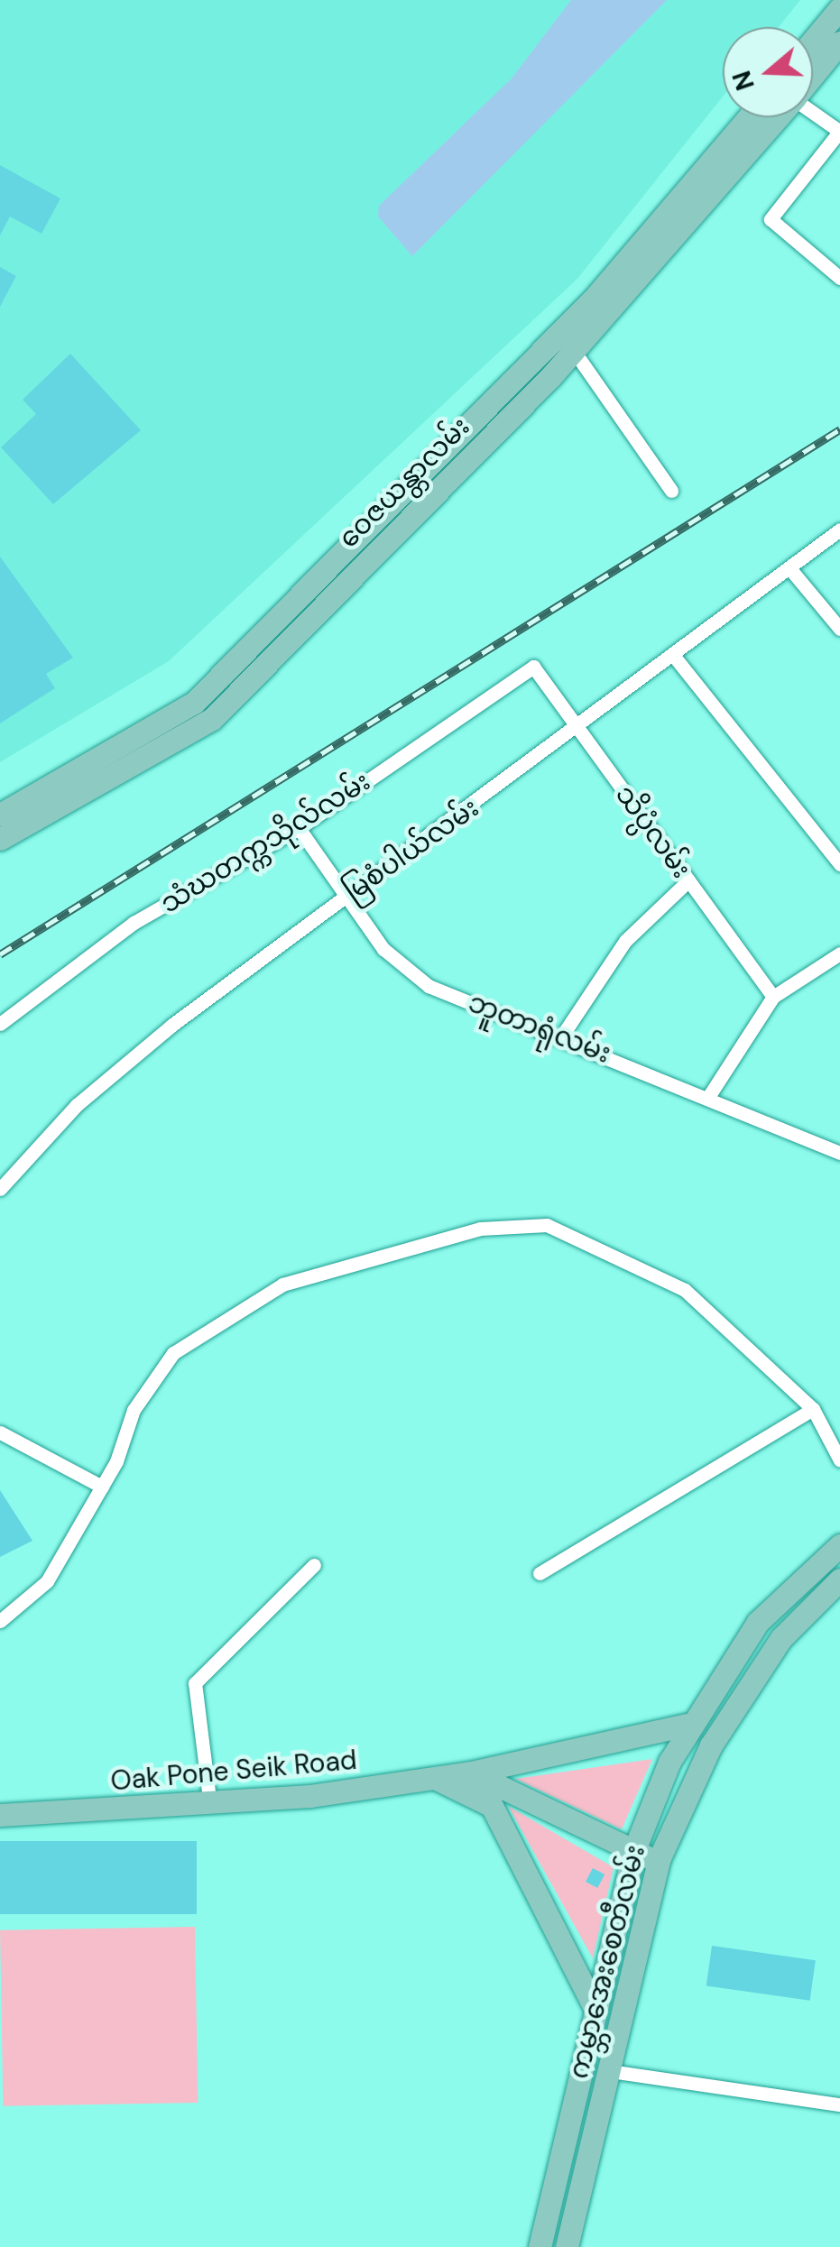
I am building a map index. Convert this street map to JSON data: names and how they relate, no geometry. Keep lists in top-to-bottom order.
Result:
{
  "streets": {
    "main road": ["ဝေဇယန္တာလမ်း", "Oak Pone Seik Road", "ကမ္ဘာအေးစေတီလမ်း"],
    "street": [
      "သိပ္ပံလမ်း",
      "သံဃတက္ကသိုလ်လမ်း",
      "မြစံပါယ်လမ်း",
      "ဘူတာရုံလမ်း"
    ]
  },
  "crossings": [
    ["သိပ္ပံလမ်း", "သံဃတက္ကသိုလ်လမ်း"],
    ["သိပ္ပံလမ်း", "မြစံပါယ်လမ်း"],
    ["သံဃတက္ကသိုလ်လမ်း", "ဘူတာရုံလမ်း"],
    ["မြစံပါယ်လမ်း", "ဘူတာရုံလမ်း"],
    ["Oak Pone Seik Road", "ကမ္ဘာအေးစေတီလမ်း"]
  ],
  "north": "left"
}
